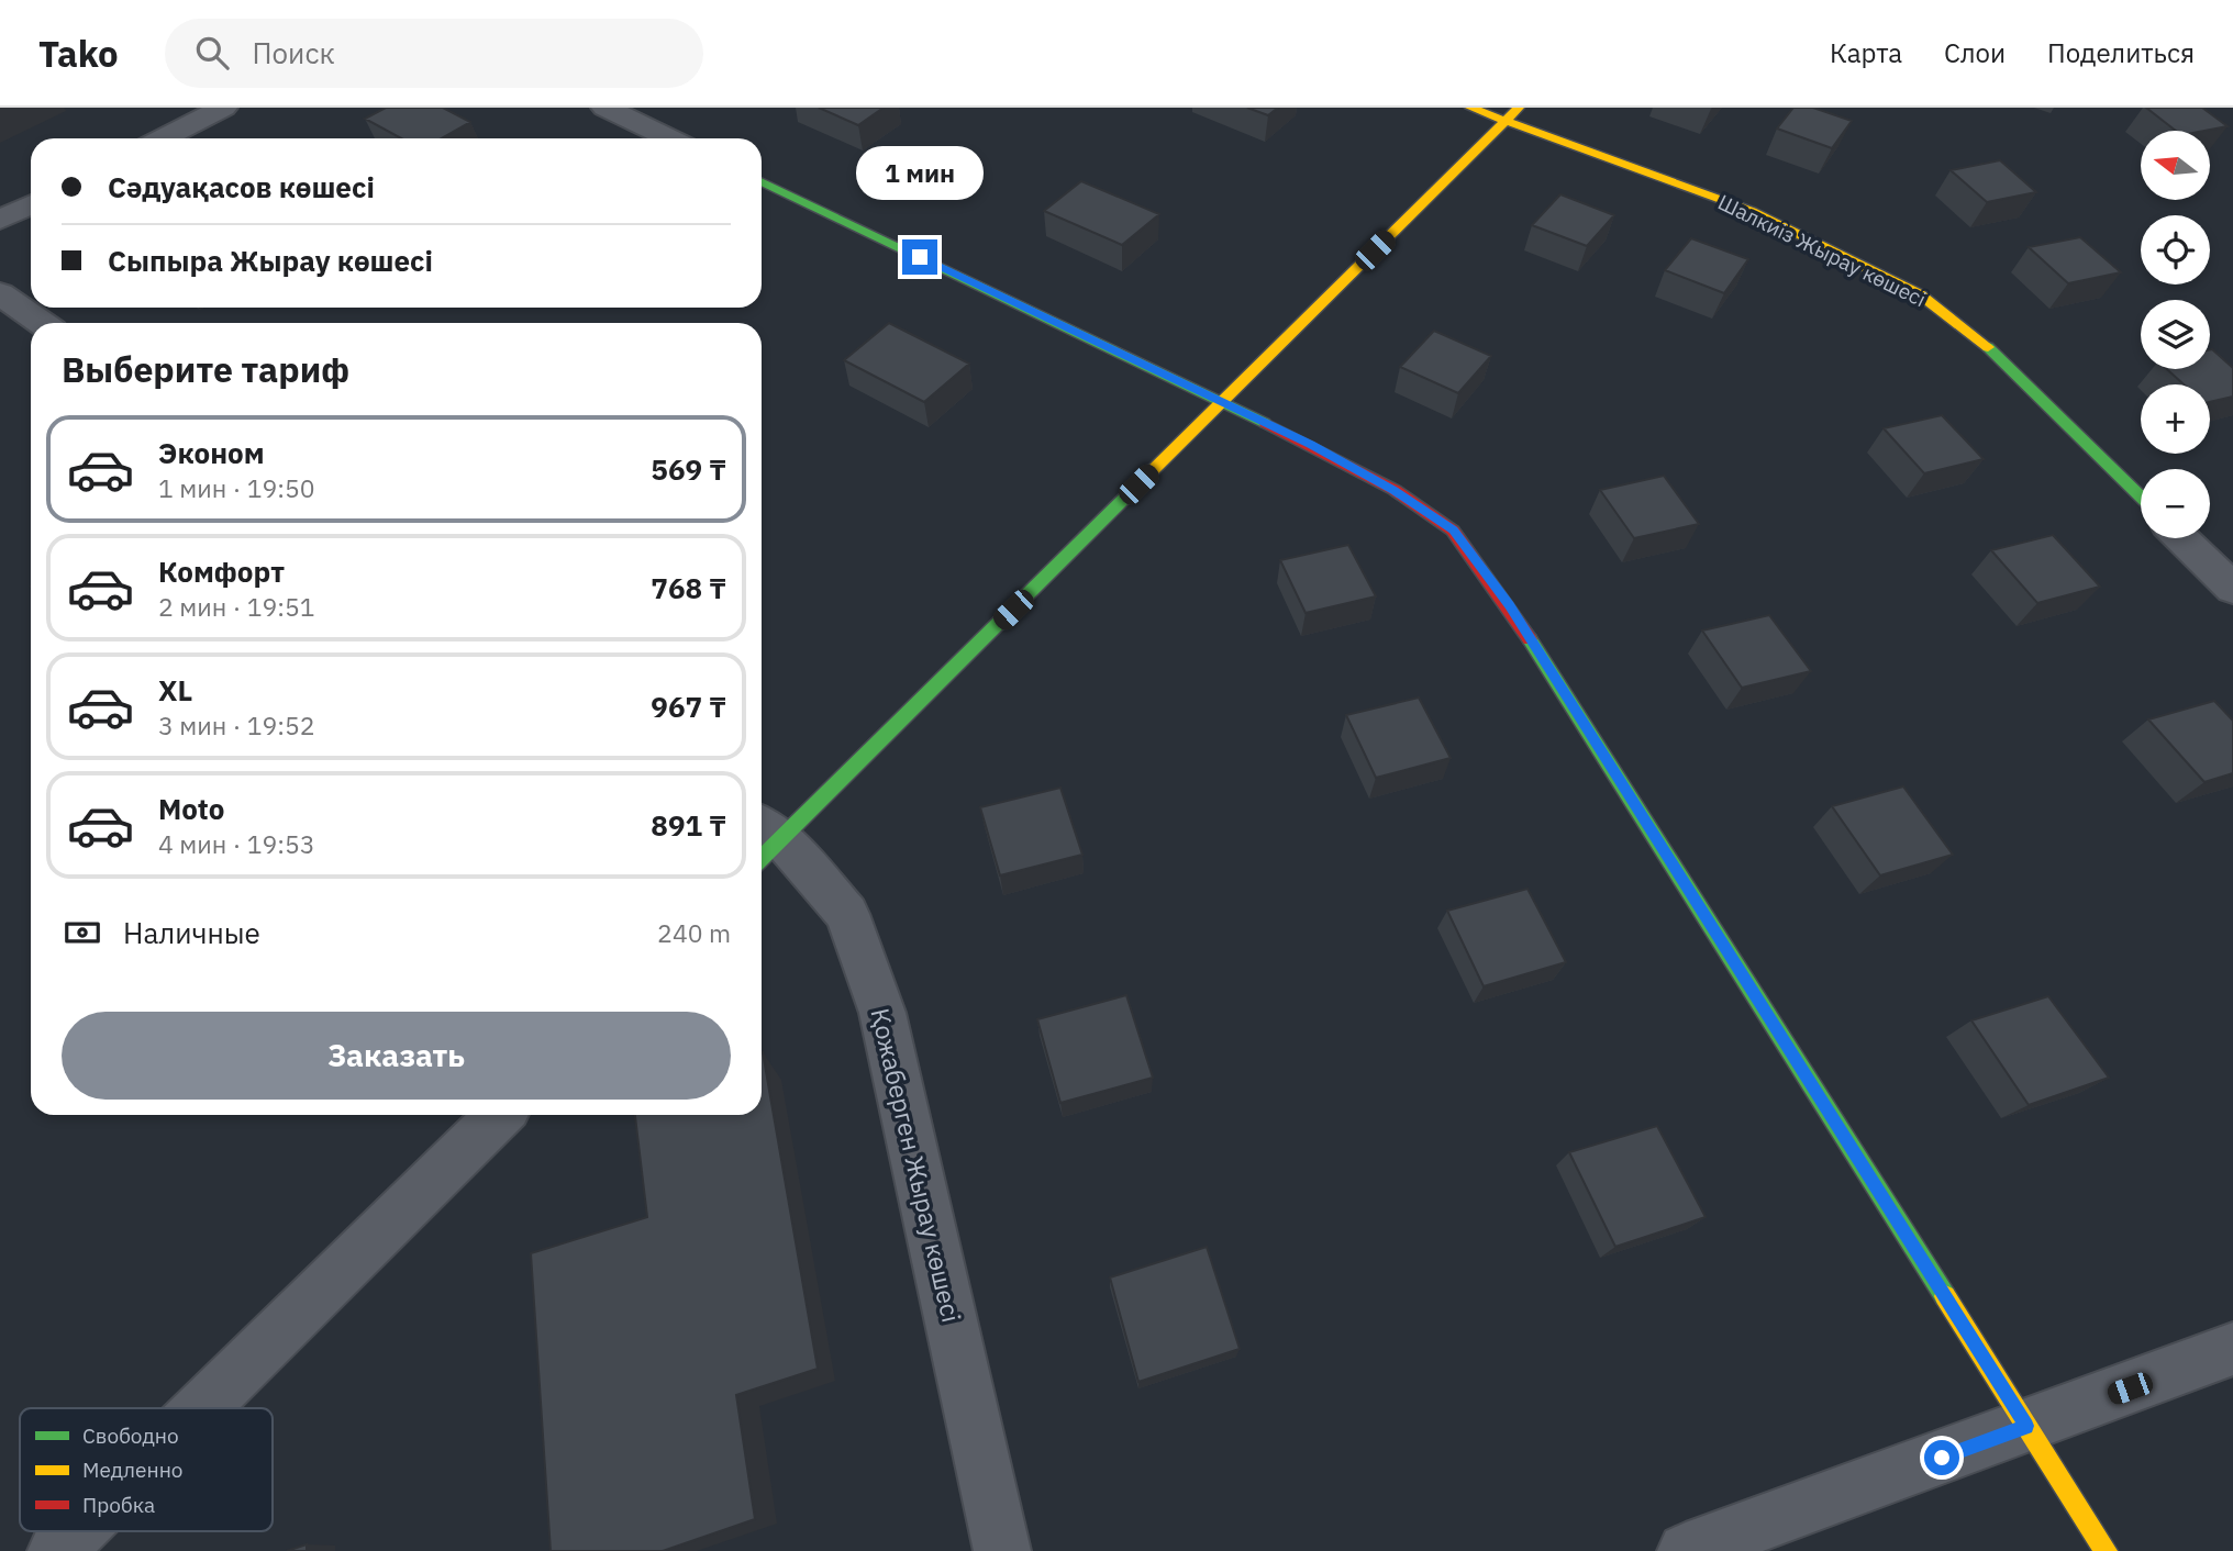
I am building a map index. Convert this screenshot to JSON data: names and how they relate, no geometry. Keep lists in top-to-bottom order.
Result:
{
  "streets": {
    "street": ["Шалкиіз Жырау көшесі", "Қожаберген Жырау көшесі"]
  },
  "legend": ["Свободно", "Медленно", "Пробка"],
  "north": "left",
  "page": {
    "header": "Tako",
    "search": "Поиск",
    "nav": ["Карта", "Слои", "Поделиться"],
    "map_buttons": ["+", "−"],
    "banner": ["Сәдуақасов көшесі", "Сыпыра Жырау көшесі"],
    "bubble": "1 мин",
    "heading": "Выберите тариф",
    "list": [
      {
        "name": "Эконом",
        "note": "1 мин · 19:50",
        "value": "569 ₸"
      },
      {
        "name": "Комфорт",
        "note": "2 мин · 19:51",
        "value": "768 ₸"
      },
      {
        "name": "XL",
        "note": "3 мин · 19:52",
        "value": "967 ₸"
      },
      {
        "name": "Moto",
        "note": "4 мин · 19:53",
        "value": "891 ₸"
      }
    ],
    "pay": ["Наличные", "240 m"],
    "buttons": "Заказать"
  }
}
